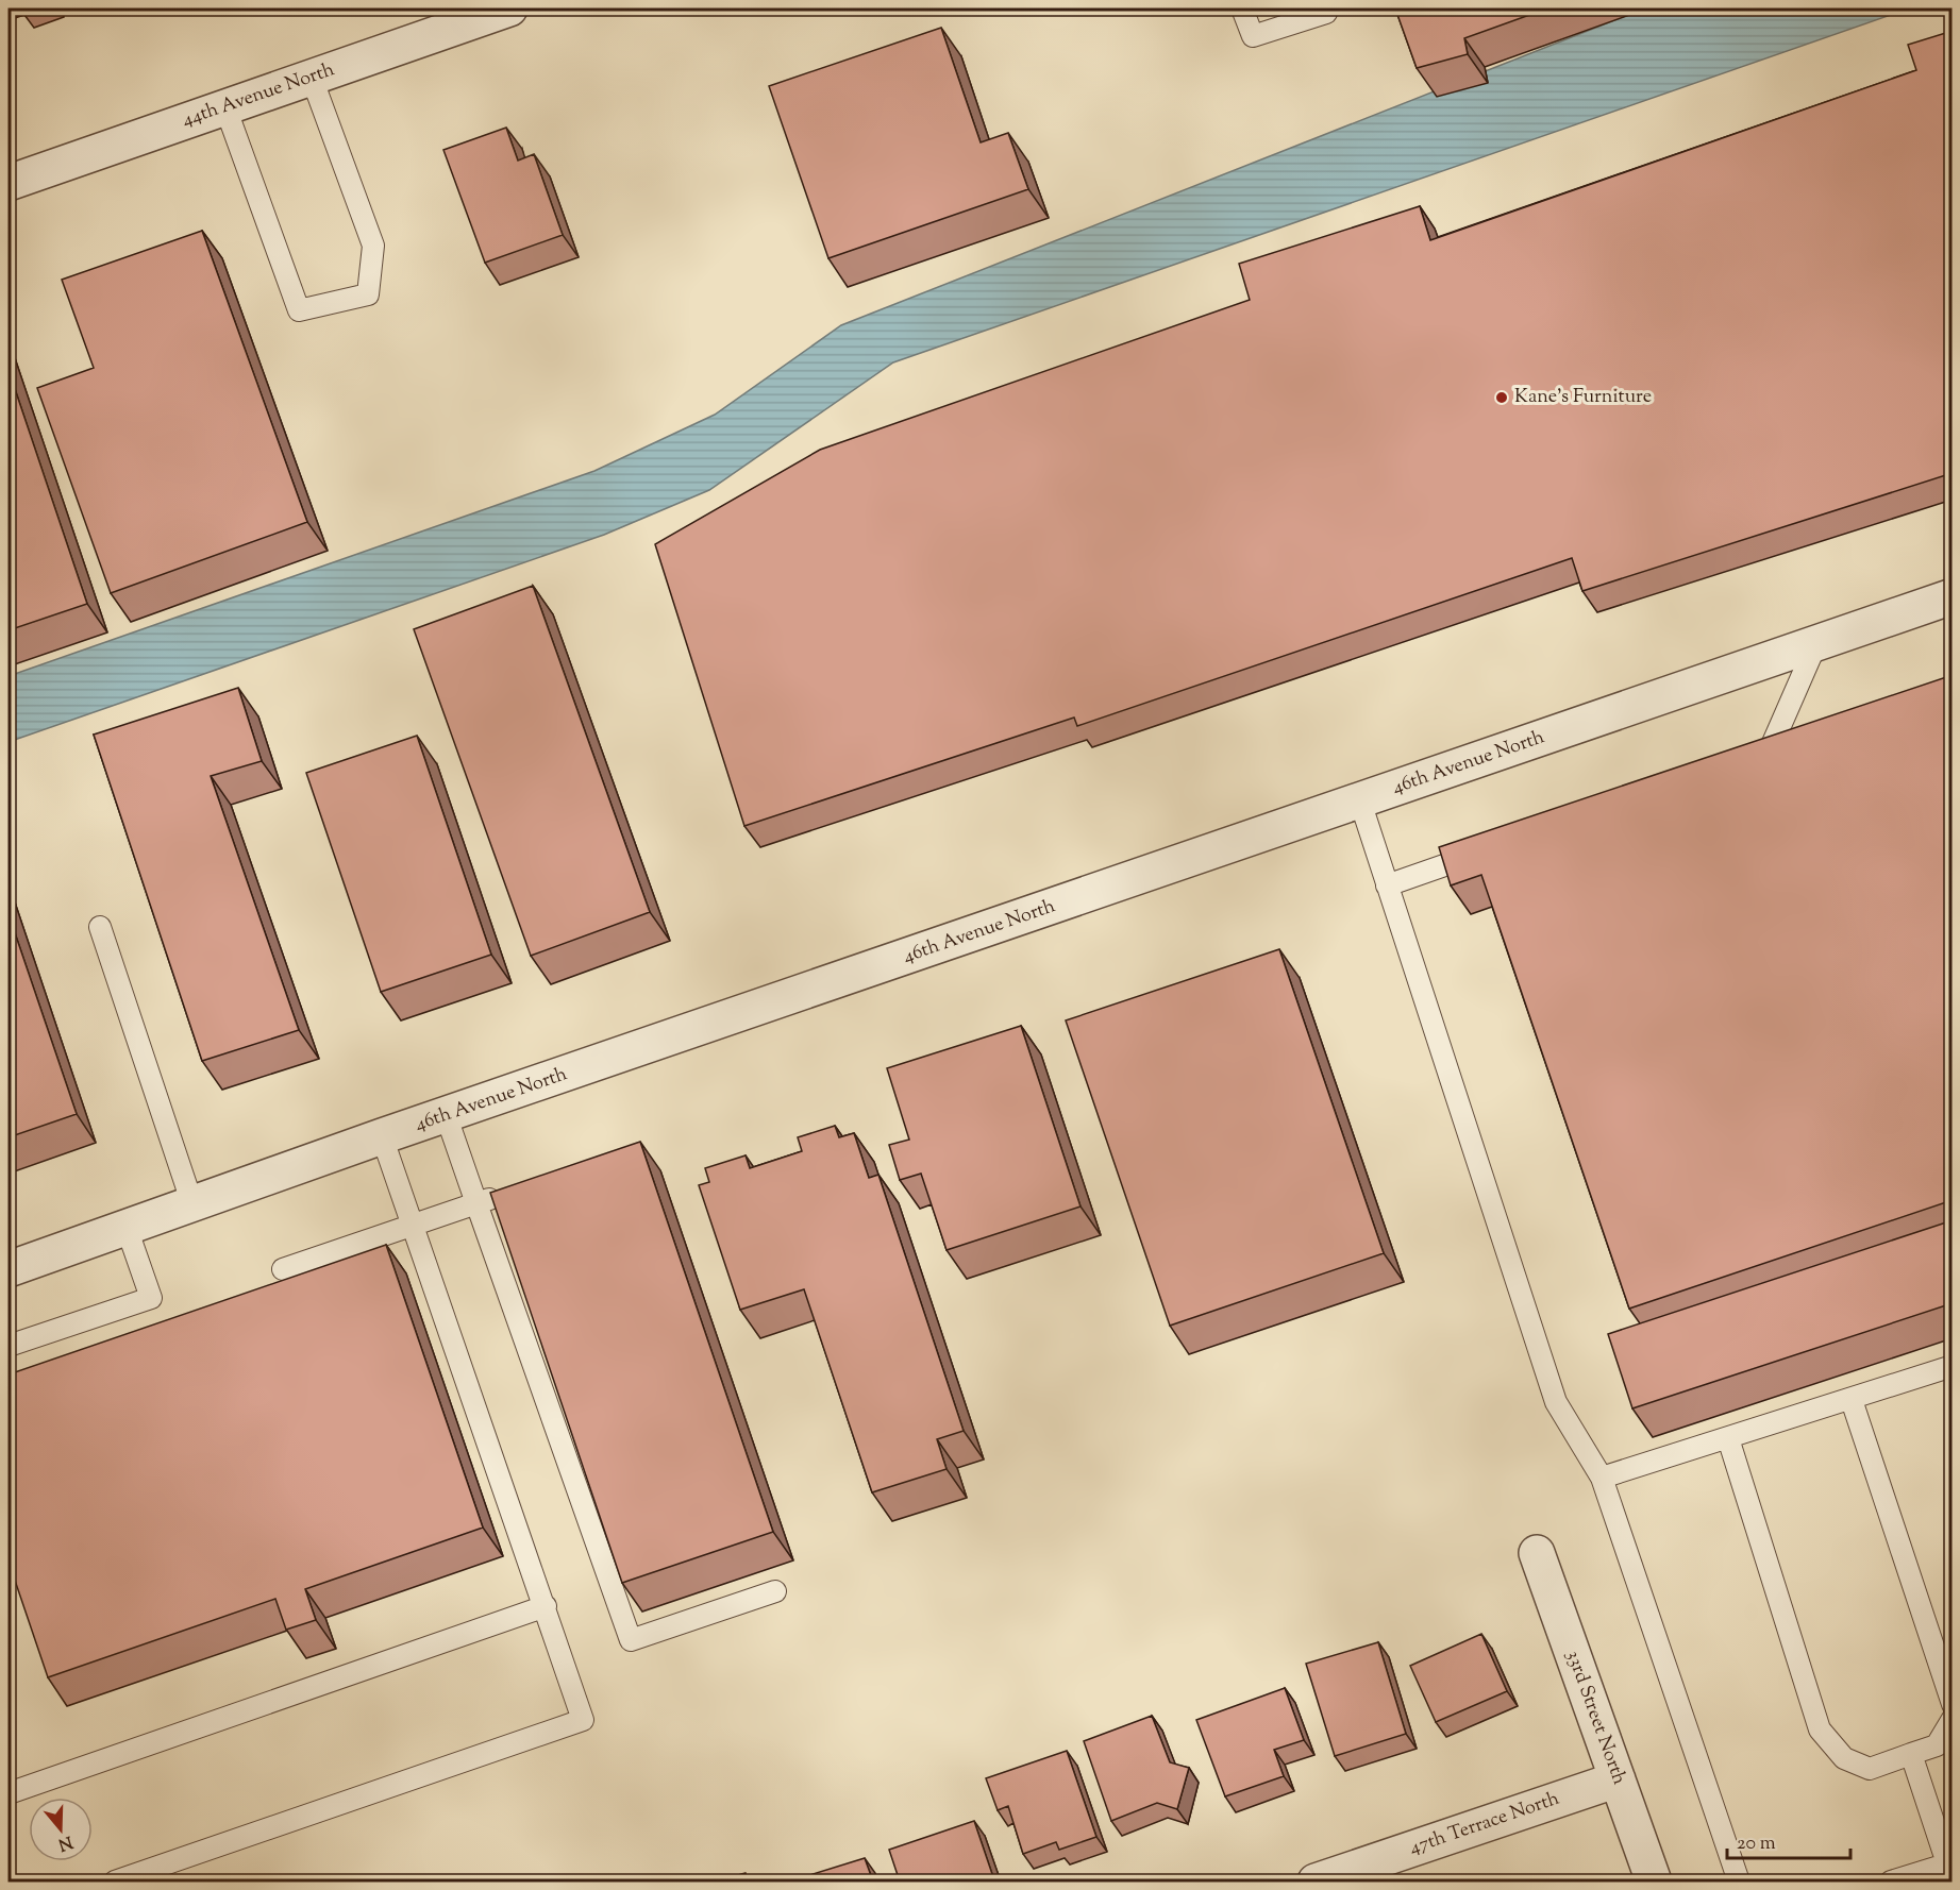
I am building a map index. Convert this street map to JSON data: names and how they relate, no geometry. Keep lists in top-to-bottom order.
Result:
{
  "streets": {
    "street": [
      "44th Avenue North",
      "46th Avenue North",
      "33rd Street North",
      "47th Terrace North"
    ]
  },
  "crossings": [
    ["33rd Street North", "47th Terrace North"]
  ],
  "places": ["Kane's Furniture"],
  "scale_bar": "20 m",
  "north": "bottom"
}
